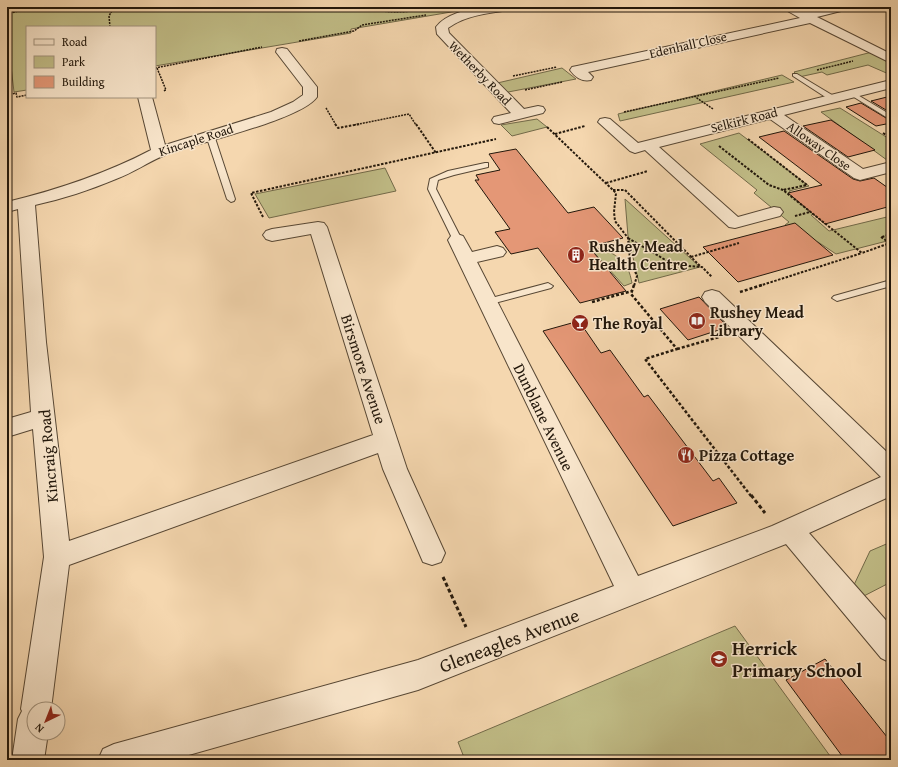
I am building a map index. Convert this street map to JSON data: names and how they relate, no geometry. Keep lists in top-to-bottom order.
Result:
{
  "streets": {
    "street": [
      "Edenhall Close",
      "Wetherby Road",
      "Selkirk Road",
      "Kincaple Road",
      "Alloway Close",
      "Birsmore Avenue",
      "Dunblane Avenue",
      "Kincraig Road",
      "Gleneagles Avenue"
    ]
  },
  "crossings": [
    ["Selkirk Road", "Alloway Close"],
    ["Kincaple Road", "Kincraig Road"],
    ["Dunblane Avenue", "Gleneagles Avenue"]
  ],
  "places": {
    "building": ["Rushey Mead Health Centre"],
    "library": ["Rushey Mead Library"],
    "bar": ["The Royal"],
    "restaurant": ["Pizza Cottage"],
    "school or university": ["Herrick Primary School"]
  },
  "legend": ["Road", "Park", "Building"],
  "north": "bottom left"
}
